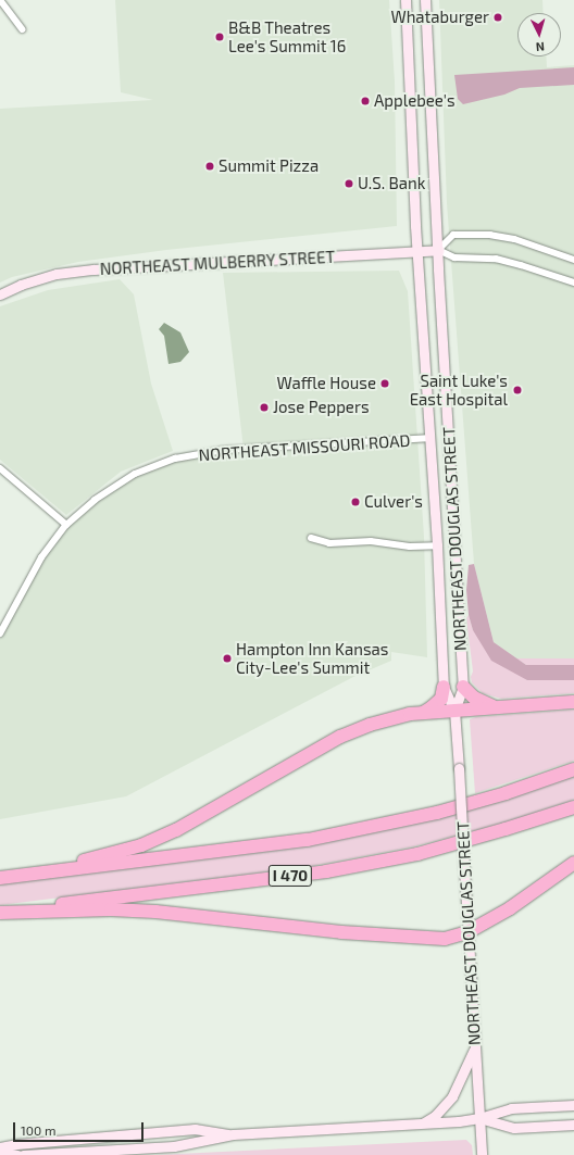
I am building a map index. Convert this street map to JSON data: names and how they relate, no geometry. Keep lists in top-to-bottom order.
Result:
{
  "streets": {
    "highway": ["I 470"],
    "main road": ["NORTHEAST MULBERRY STREET", "NORTHEAST DOUGLAS STREET"],
    "street": ["NORTHEAST MISSOURI ROAD"]
  },
  "crossings": [
    ["NORTHEAST MULBERRY STREET", "NORTHEAST DOUGLAS STREET"],
    ["NORTHEAST MISSOURI ROAD", "NORTHEAST DOUGLAS STREET"]
  ],
  "places": [
    "Whataburger",
    "B&B Theatres Lee's Summit 16",
    "Applebee's",
    "Summit Pizza",
    "U.S. Bank",
    "Waffle House",
    "Saint Luke's East Hospital",
    "Jose Peppers",
    "Culver's",
    "Hampton Inn Kansas City-Lee's Summit"
  ],
  "scale_bar": "100 m",
  "north": "bottom"
}
